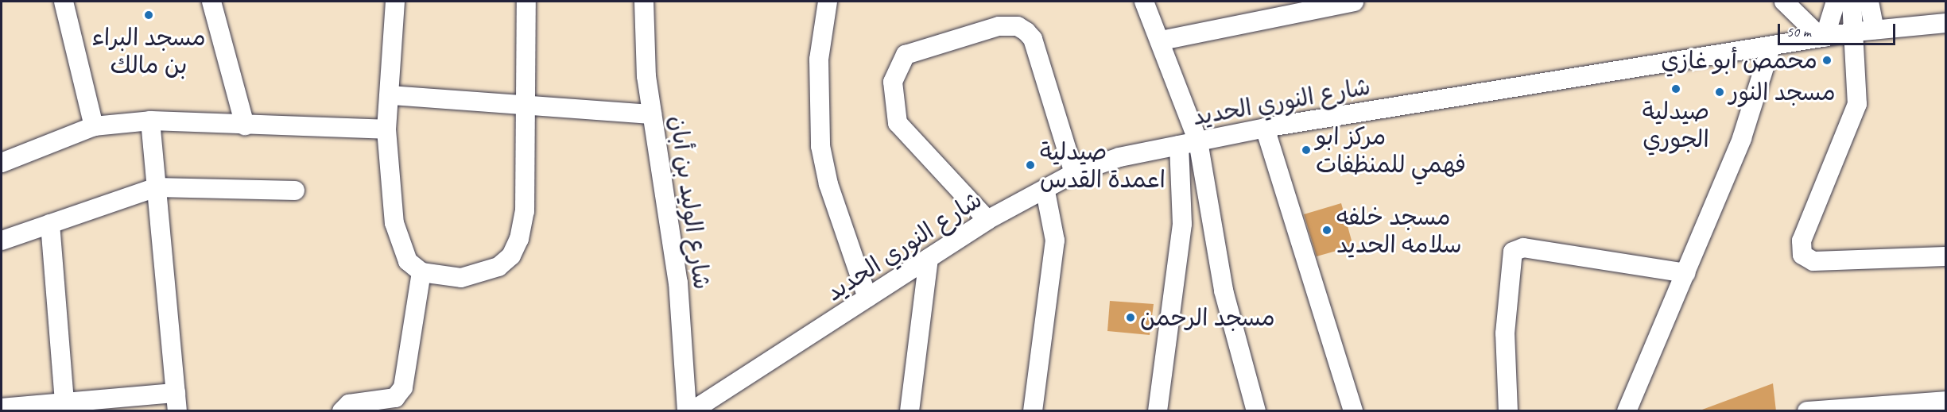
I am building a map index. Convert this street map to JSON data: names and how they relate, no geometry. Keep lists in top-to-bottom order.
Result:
{
  "streets": {
    "street": ["شارع النوري الحديد", "شارع الوليد بن أبان"]
  },
  "places": [
    "مسجد البراء بن مالك",
    "محمص أبو غازي",
    "صيدلية الجوري",
    "مسجد النور",
    "مركز ابو فهمي للمنظفات",
    "صيدلية اعمدة القدس",
    "مسجد خلفه سلامه الحديد",
    "مسجد الرحمن"
  ],
  "scale_bar": "50 m"
}
